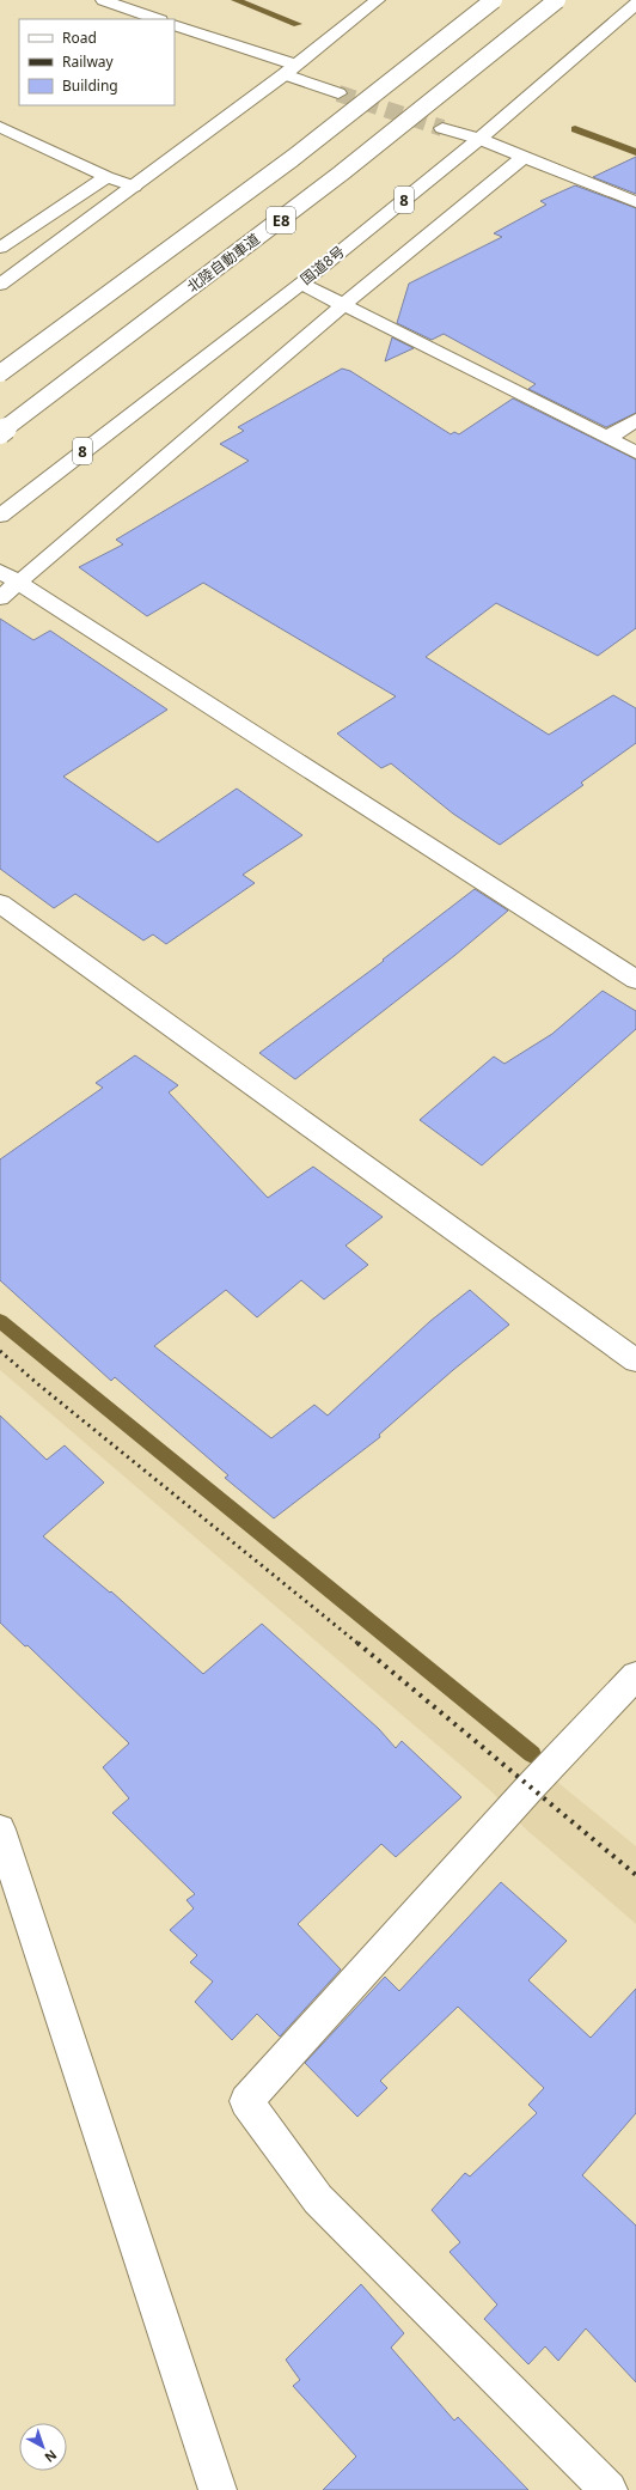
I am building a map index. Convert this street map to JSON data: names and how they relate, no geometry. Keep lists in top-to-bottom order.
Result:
{
  "streets": {
    "main road": [
      "8",
      "E8",
      "北陸自動車道",
      "国道8号"
    ]
  },
  "legend": ["Road", "Railway", "Building"],
  "north": "bottom right"
}
